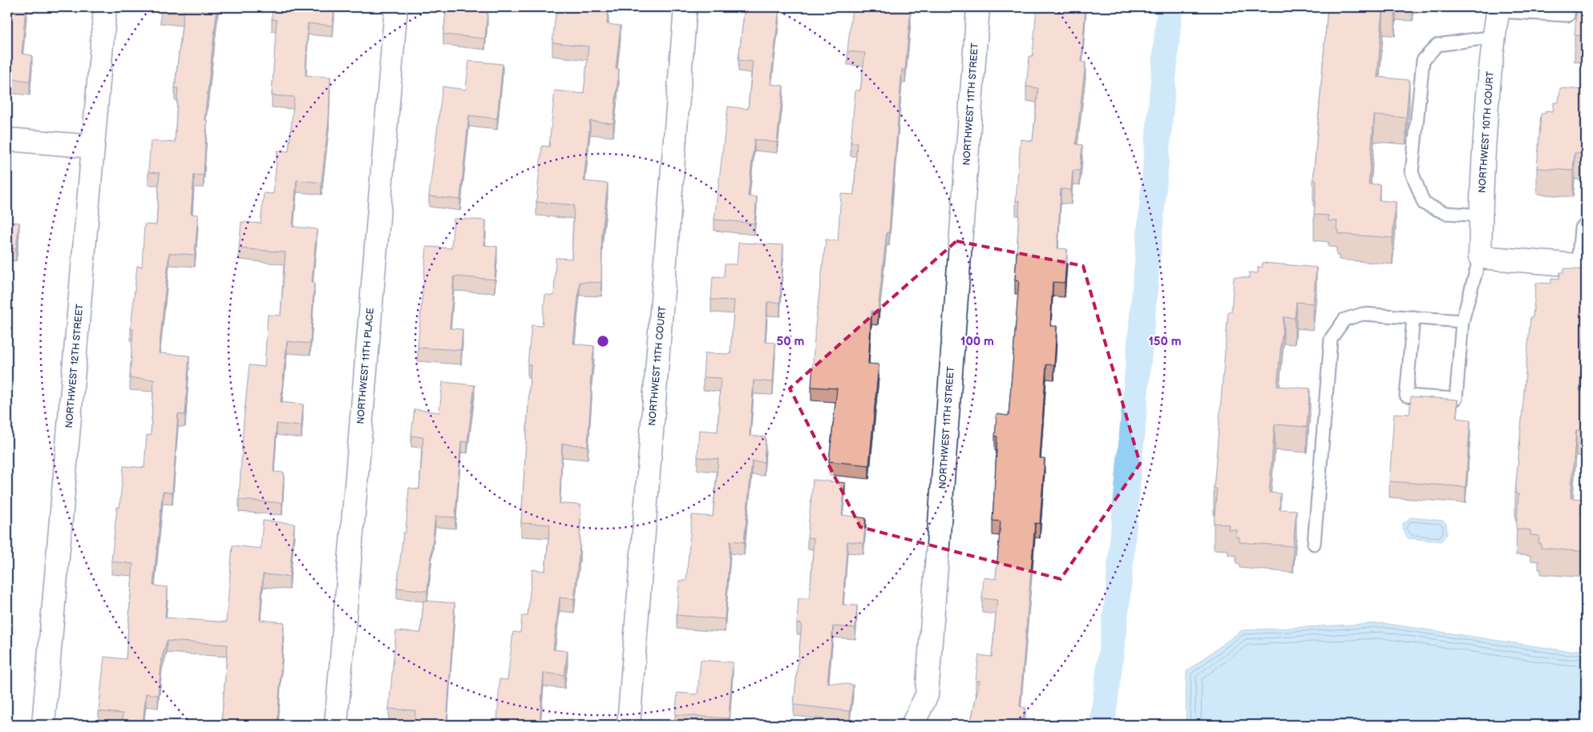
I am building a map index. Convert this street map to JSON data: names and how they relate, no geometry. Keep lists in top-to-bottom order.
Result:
{
  "streets": {
    "street": [
      "NORTHWEST 11TH STREET",
      "NORTHWEST 10TH COURT",
      "NORTHWEST 12TH STREET",
      "NORTHWEST 11TH PLACE",
      "NORTHWEST 11TH COURT"
    ]
  },
  "rings": ["50 m", "100 m", "150 m"]
}
